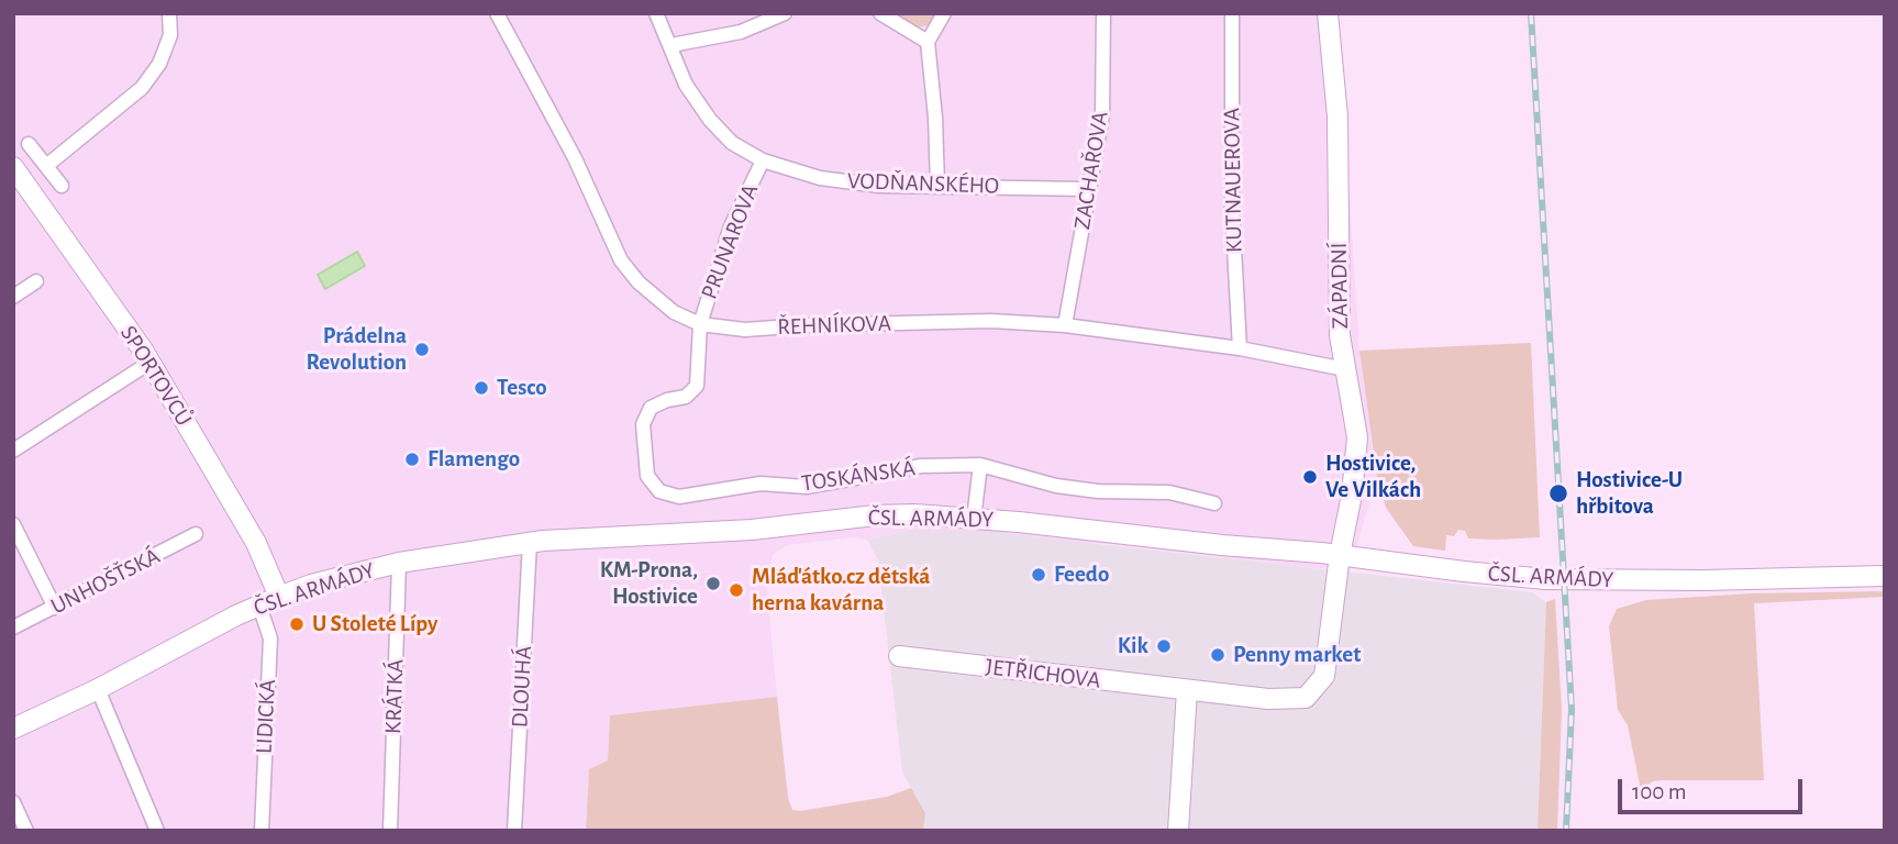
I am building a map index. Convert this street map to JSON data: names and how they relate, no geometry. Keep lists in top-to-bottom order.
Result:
{
  "streets": {
    "main road": [
      "ZÁPADNÍ",
      "SPORTOVCŮ",
      "ČSL. ARMÁDY",
      "JETŘICHOVA"
    ],
    "street": [
      "ZACHAŘOVA",
      "KUTNAUEROVA",
      "VODŇANSKÉHO",
      "PRUNAROVA",
      "ŘEHNÍKOVA",
      "TOSKÁNSKÁ",
      "UNHOŠŤSKÁ",
      "DLOUHÁ",
      "KRÁTKÁ",
      "LIDICKÁ"
    ]
  },
  "crossings": [
    ["ZACHAŘOVA", "VODŇANSKÉHO"],
    ["ZACHAŘOVA", "ŘEHNÍKOVA"],
    ["KUTNAUEROVA", "ŘEHNÍKOVA"],
    ["VODŇANSKÉHO", "PRUNAROVA"],
    ["PRUNAROVA", "ŘEHNÍKOVA"],
    ["PRUNAROVA", "TOSKÁNSKÁ"],
    ["ZÁPADNÍ", "ŘEHNÍKOVA"],
    ["ZÁPADNÍ", "ČSL. ARMÁDY"],
    ["ZÁPADNÍ", "JETŘICHOVA"],
    ["ŘEHNÍKOVA", "TOSKÁNSKÁ"],
    ["SPORTOVCŮ", "ČSL. ARMÁDY"],
    ["ČSL. ARMÁDY", "JETŘICHOVA"],
    ["ČSL. ARMÁDY", "DLOUHÁ"],
    ["ČSL. ARMÁDY", "KRÁTKÁ"],
    ["ČSL. ARMÁDY", "LIDICKÁ"]
  ],
  "places": [
    "Prádelna Revolution",
    "Tesco",
    "Flamengo",
    "Hostivice, Ve Vilkách",
    "Hostivice-U hřbitova",
    "Feedo",
    "KM-Prona, Hostivice",
    "Mláďátko.cz dětská herna kavárna",
    "U Stoleté Lípy",
    "Kik",
    "Penny market"
  ],
  "scale_bar": "100 m"
}
